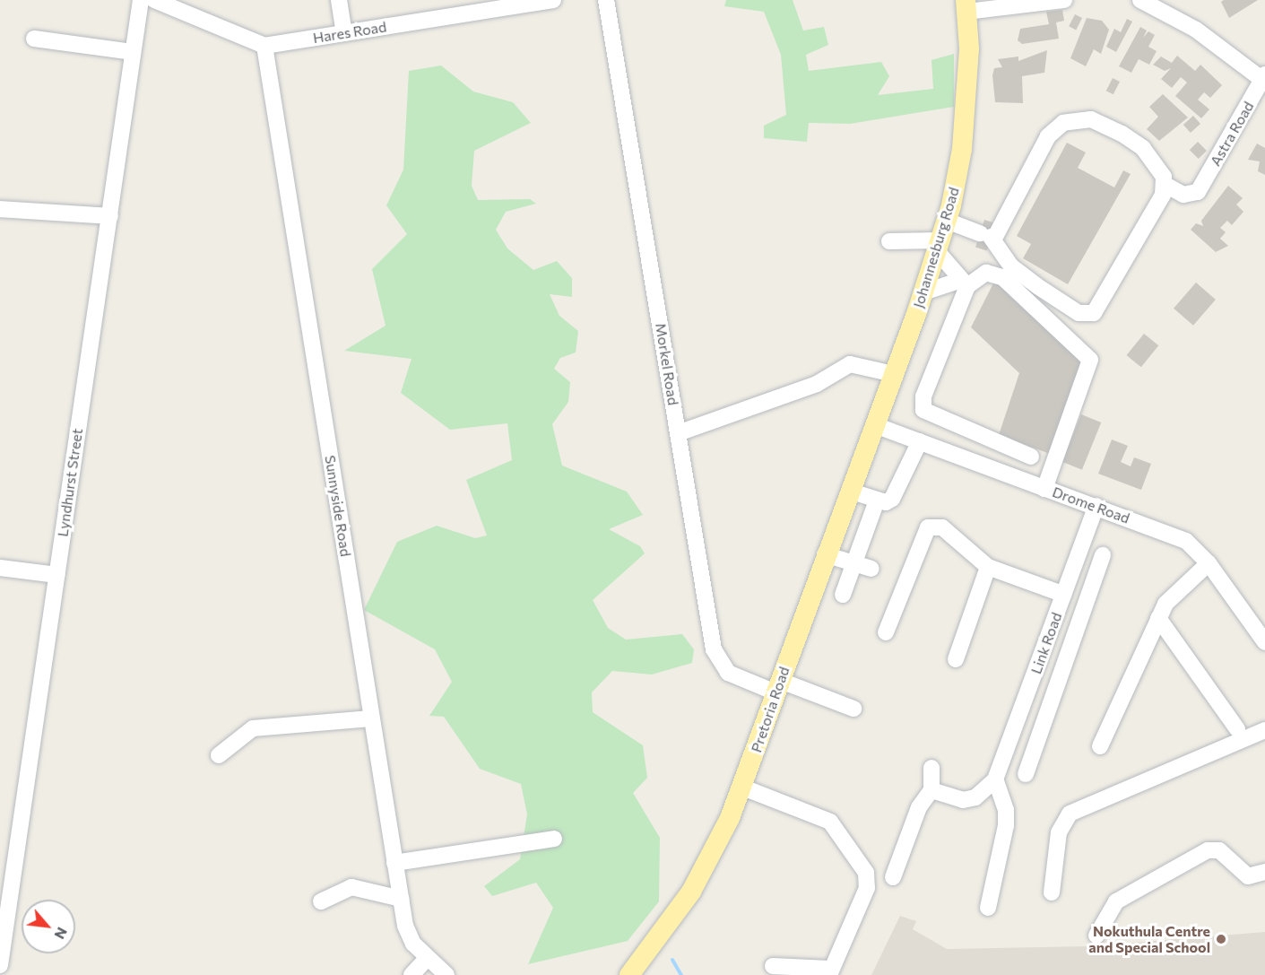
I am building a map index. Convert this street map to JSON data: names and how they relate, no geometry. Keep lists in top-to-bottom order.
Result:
{
  "streets": {
    "main road": ["Johannesburg Road", "Pretoria Road"],
    "street": [
      "Hares Road",
      "Astra Road",
      "Morkel Road",
      "Lyndhurst Street",
      "Drome Road",
      "Sunnyside Road",
      "Link Road"
    ]
  },
  "crossings": [
    ["Hares Road", "Sunnyside Road"],
    ["Johannesburg Road", "Drome Road"],
    ["Johannesburg Road", "Pretoria Road"],
    ["Morkel Road", "Pretoria Road"],
    ["Drome Road", "Link Road"],
    ["Drome Road", "Pretoria Road"]
  ],
  "places": ["Nokuthula Centre and Special School"],
  "north": "bottom right"
}
